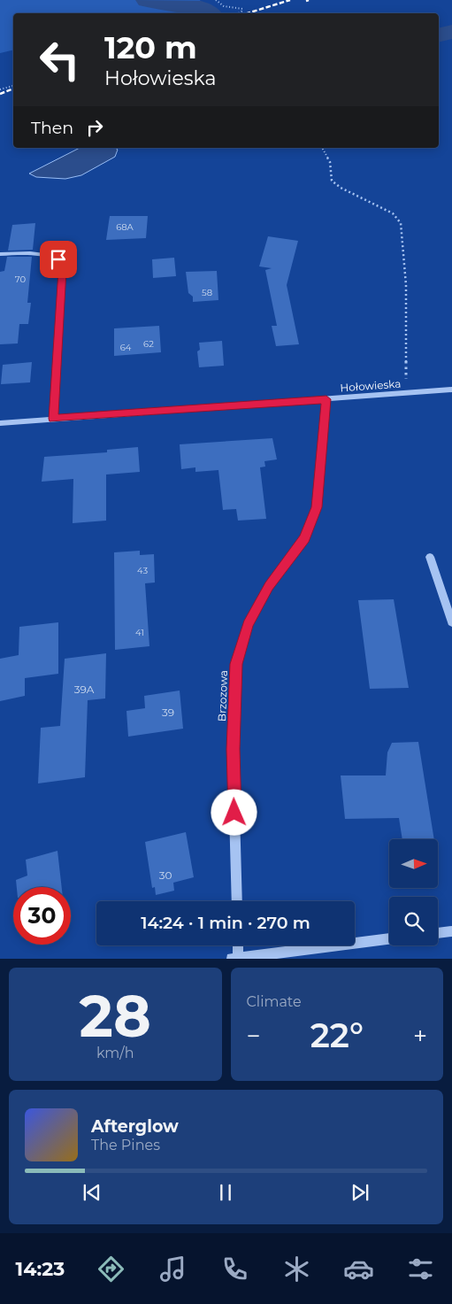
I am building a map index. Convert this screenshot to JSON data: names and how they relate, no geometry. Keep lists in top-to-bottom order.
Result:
{
  "streets": {
    "street": ["Hołowieska", "Brzozowa"]
  },
  "crossings": [
    ["Hołowieska", "Brzozowa"]
  ],
  "house_numbers": [
    "68A",
    "70",
    "58",
    "62",
    "64",
    "43",
    "41",
    "39A",
    "39",
    "30"
  ],
  "north": "right",
  "page": {
    "turn": ["120 m", "Hołowieska"],
    "then": "Then",
    "limit": "30",
    "trip": "14:24 · 1 min · 270 m",
    "tile": [
      ["28", "km/h"],
      "Climate"
    ],
    "heat": ["−", "22°", "+"],
    "song": ["Afterglow", "The Pines"],
    "tabs": "14:23"
  }
}
